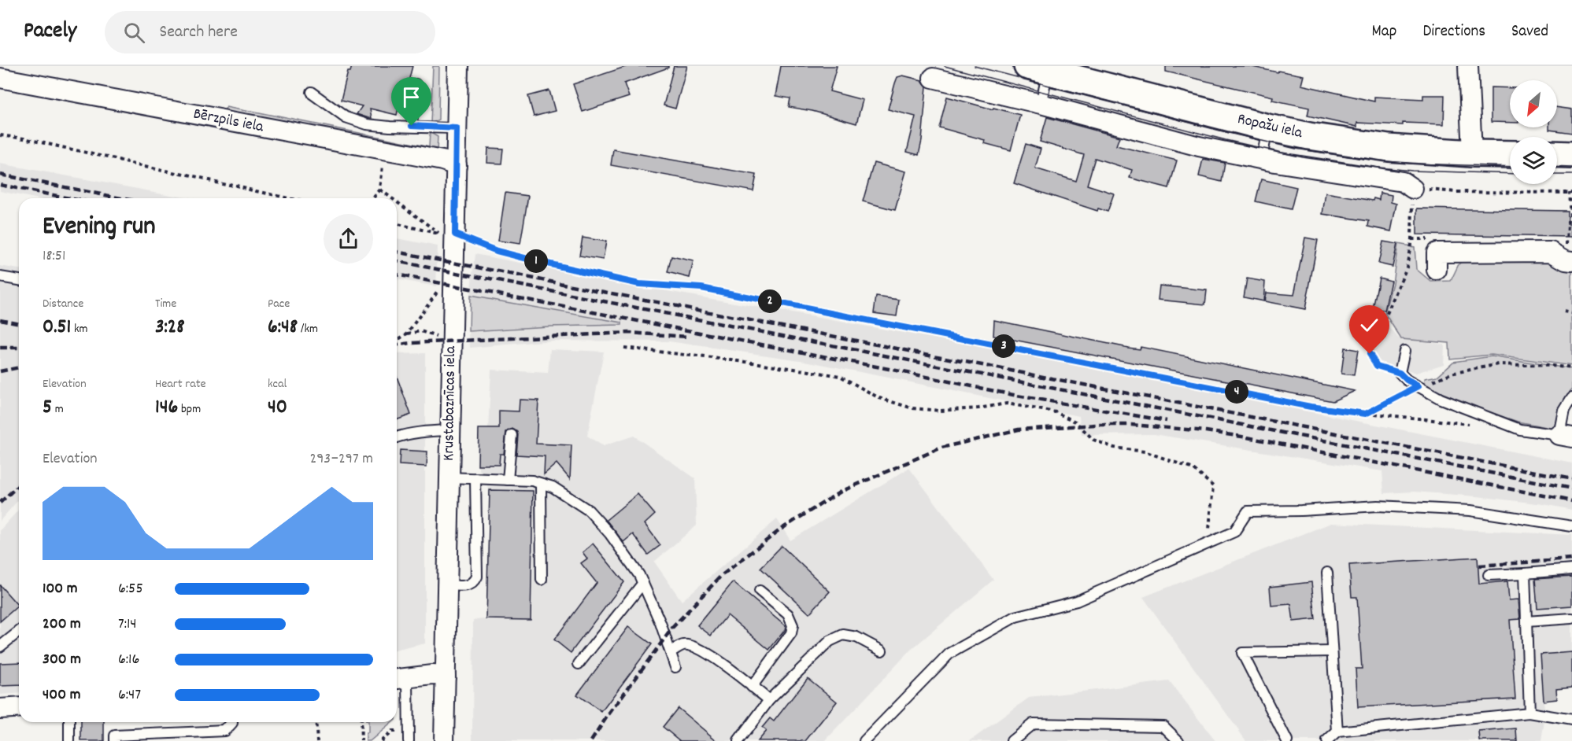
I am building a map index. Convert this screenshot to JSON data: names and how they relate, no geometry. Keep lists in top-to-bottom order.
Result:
{
  "streets": {
    "street": ["Bērzpils iela", "Ropažu iela", "Krustabaznīcas iela"]
  },
  "crossings": [
    ["Bērzpils iela", "Krustabaznīcas iela"]
  ],
  "north": "bottom left",
  "page": {
    "header": "Pacely",
    "search": "Search here",
    "nav": ["Map", "Directions", "Saved"],
    "heading": ["Evening run", "18:51"],
    "pins": [
      "1",
      "2",
      "3",
      "4"
    ],
    "stats": [
      ["Distance", "0.51 km"],
      ["Time", "3:28"],
      ["Pace", "6:48 /km"],
      ["Elevation", "5 m"],
      ["Heart rate", "146 bpm"],
      ["kcal", "40"]
    ],
    "chart": ["Elevation", "293–297 m"],
    "list": [
      {
        "name": "100 m",
        "note": "6:55"
      },
      {
        "name": "200 m",
        "note": "7:14"
      },
      {
        "name": "300 m",
        "note": "6:16"
      },
      {
        "name": "400 m",
        "note": "6:47"
      }
    ]
  }
}
